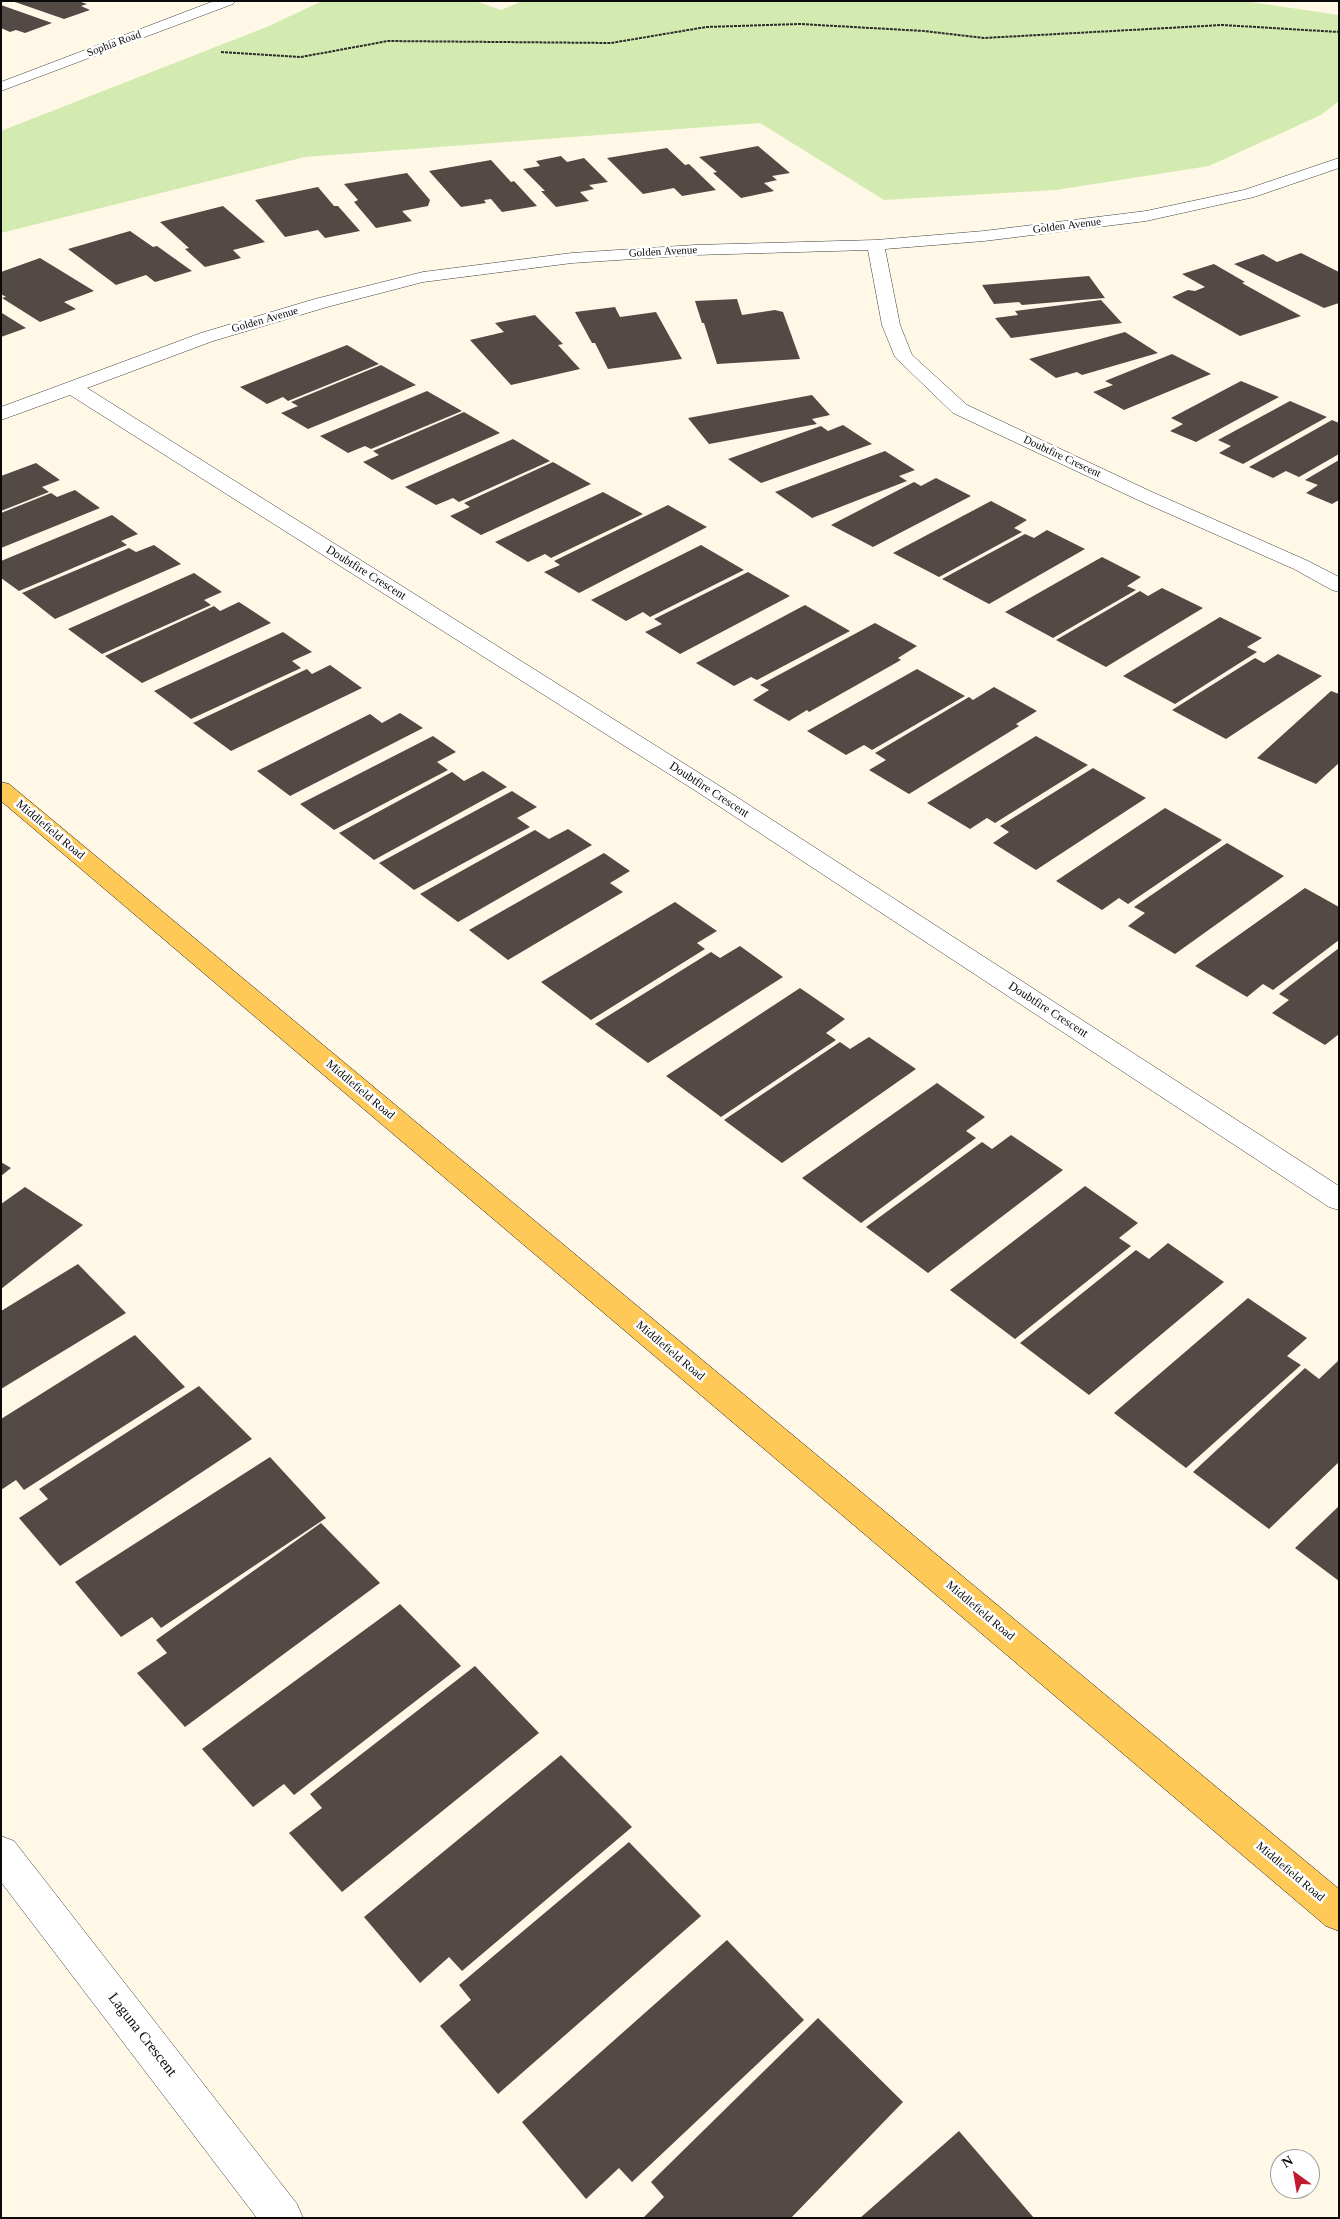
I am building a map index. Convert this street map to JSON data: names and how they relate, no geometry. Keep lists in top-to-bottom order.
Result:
{
  "streets": {
    "main road": ["Middlefield Road"],
    "street": [
      "Sophia Road",
      "Golden Avenue",
      "Doubtfire Crescent",
      "Laguna Crescent"
    ]
  },
  "crossings": [
    ["Golden Avenue", "Doubtfire Crescent"]
  ],
  "north": "top left"
}
